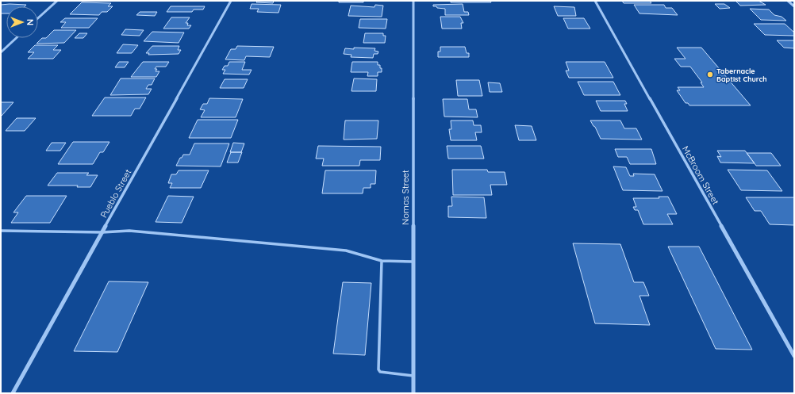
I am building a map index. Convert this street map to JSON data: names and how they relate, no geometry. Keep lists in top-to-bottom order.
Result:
{
  "streets": {
    "street": ["McBroom Street", "Pueblo Street", "Nomas Street"]
  },
  "places": ["Tabernacle Baptist Church"],
  "north": "right"
}
